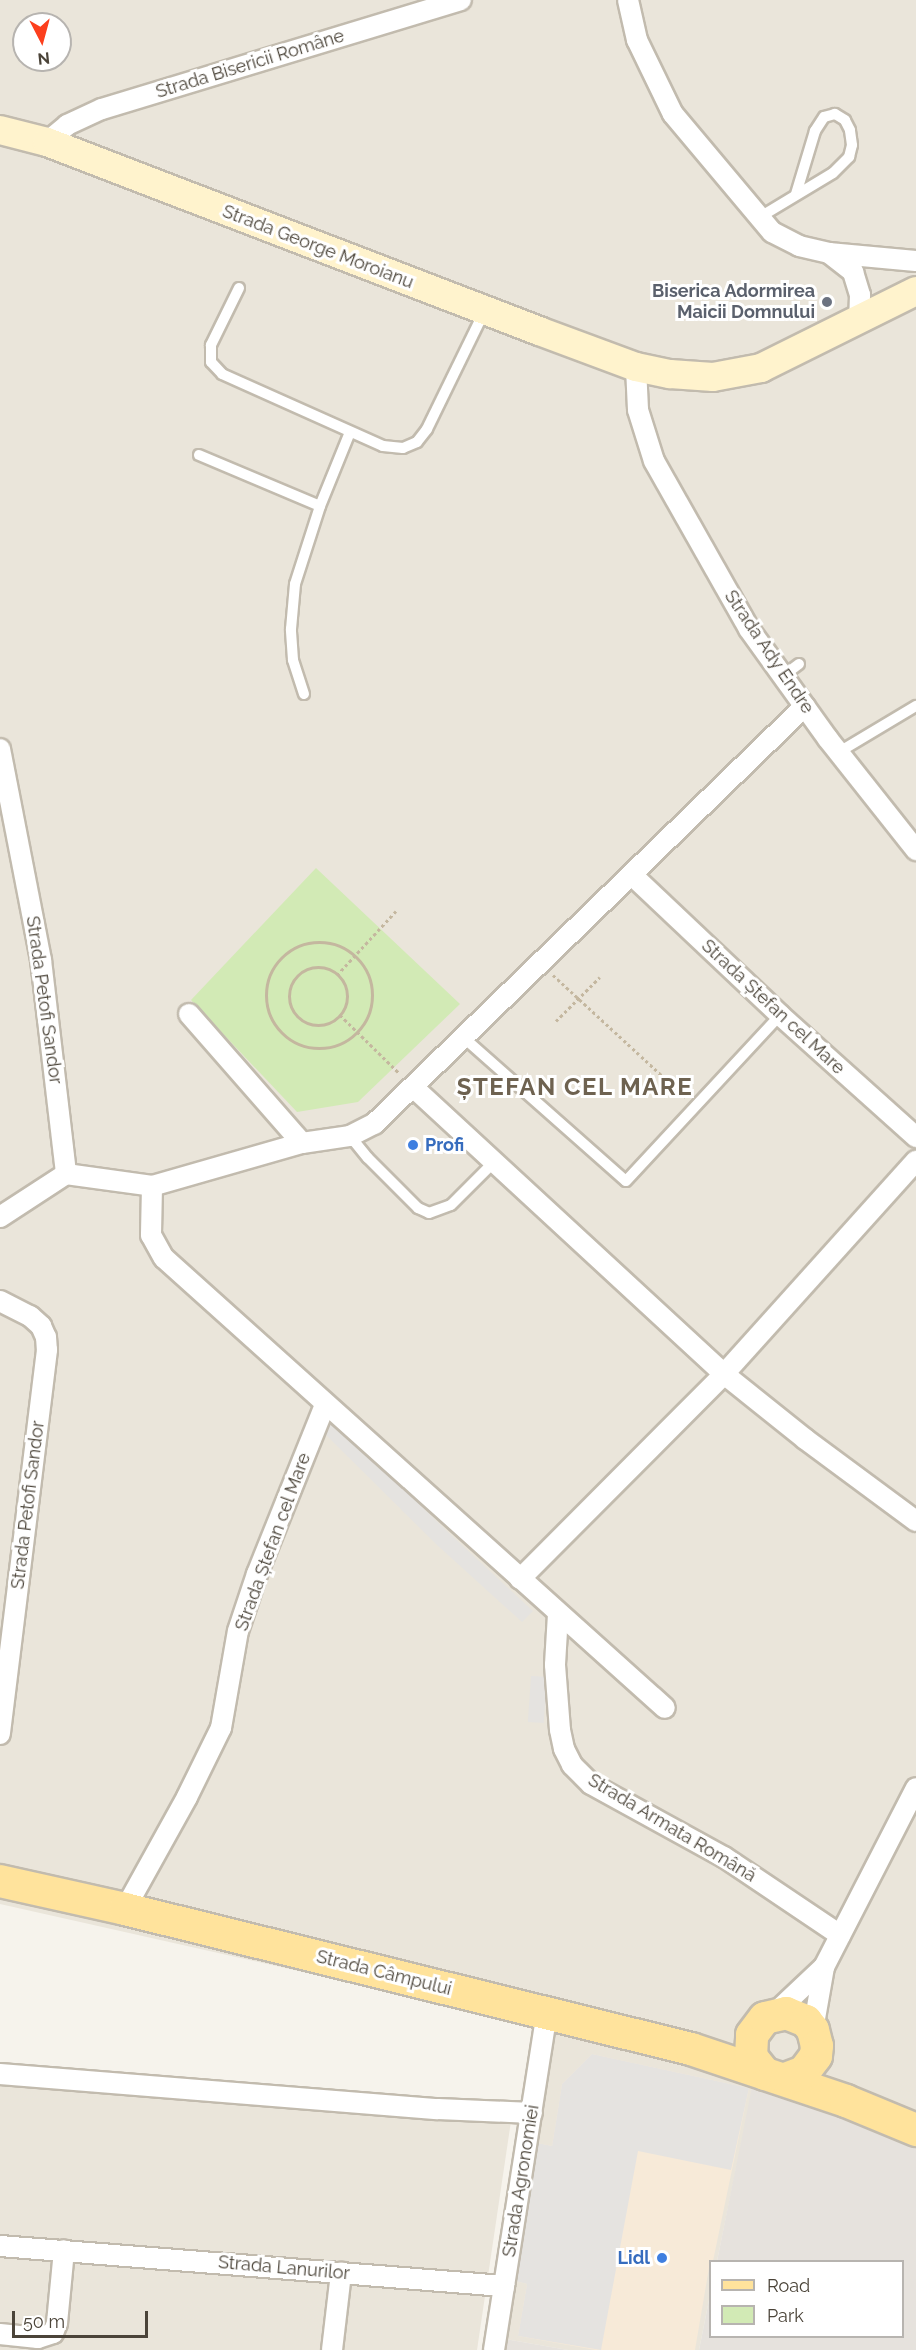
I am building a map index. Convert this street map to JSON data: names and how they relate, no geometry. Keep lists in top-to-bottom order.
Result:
{
  "streets": {
    "main road": ["Strada George Moroianu", "Strada Câmpului"],
    "street": [
      "Strada Bisericii Române",
      "Strada Ady Endre",
      "Strada Petofi Sandor",
      "Strada Ștefan cel Mare",
      "Strada Armata Română",
      "Strada Agronomiei",
      "Strada Lanurilor"
    ]
  },
  "crossings": [
    ["Strada Bisericii Române", "Strada George Moroianu"],
    ["Strada George Moroianu", "Strada Ady Endre"],
    ["Strada Ștefan cel Mare", "Strada Câmpului"],
    ["Strada Câmpului", "Strada Agronomiei"],
    ["Strada Agronomiei", "Strada Lanurilor"]
  ],
  "districts": ["ȘTEFAN CEL MARE"],
  "places": ["Biserica Adormirea Maicii Domnului", "Profi", "Lidl"],
  "legend": ["Road", "Park"],
  "scale_bar": "50 m",
  "north": "bottom"
}
